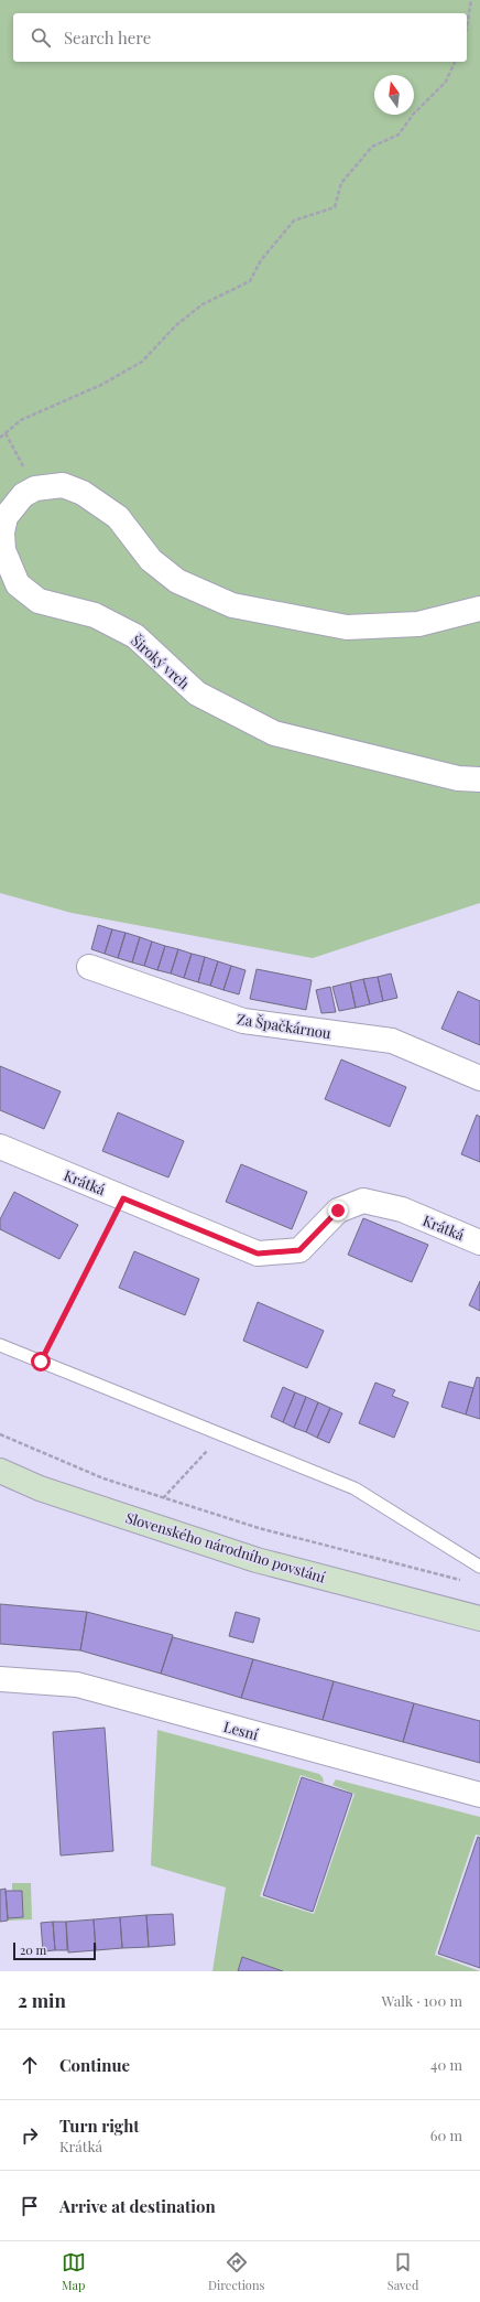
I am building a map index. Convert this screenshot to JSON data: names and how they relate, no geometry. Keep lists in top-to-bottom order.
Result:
{
  "streets": {
    "street": [
      "Široký vrch",
      "Za Špačkárnou",
      "Krátká",
      "Slovenského národního povstání",
      "Lesní"
    ]
  },
  "scale_bar": "20 m",
  "north": "top",
  "page": {
    "search": "Search here",
    "scale": "20 m",
    "heading": ["2 min", "Walk · 100 m"],
    "list": [
      ["Continue", "40 m"],
      ["Turn right", "Krátká", "60 m"],
      "Arrive at destination"
    ],
    "nav": ["Map", "Directions", "Saved"]
  }
}
